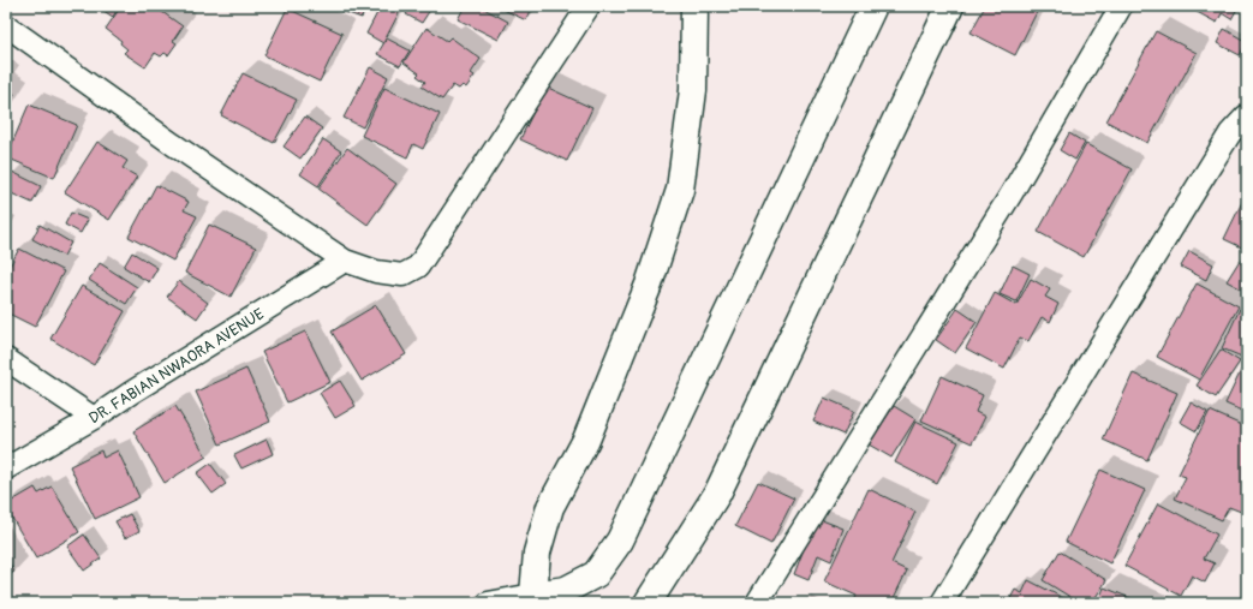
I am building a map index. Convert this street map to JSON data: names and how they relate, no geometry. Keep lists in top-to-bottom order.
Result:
{
  "streets": {
    "street": ["DR. FABIAN NWAORA AVENUE"]
  }
}
